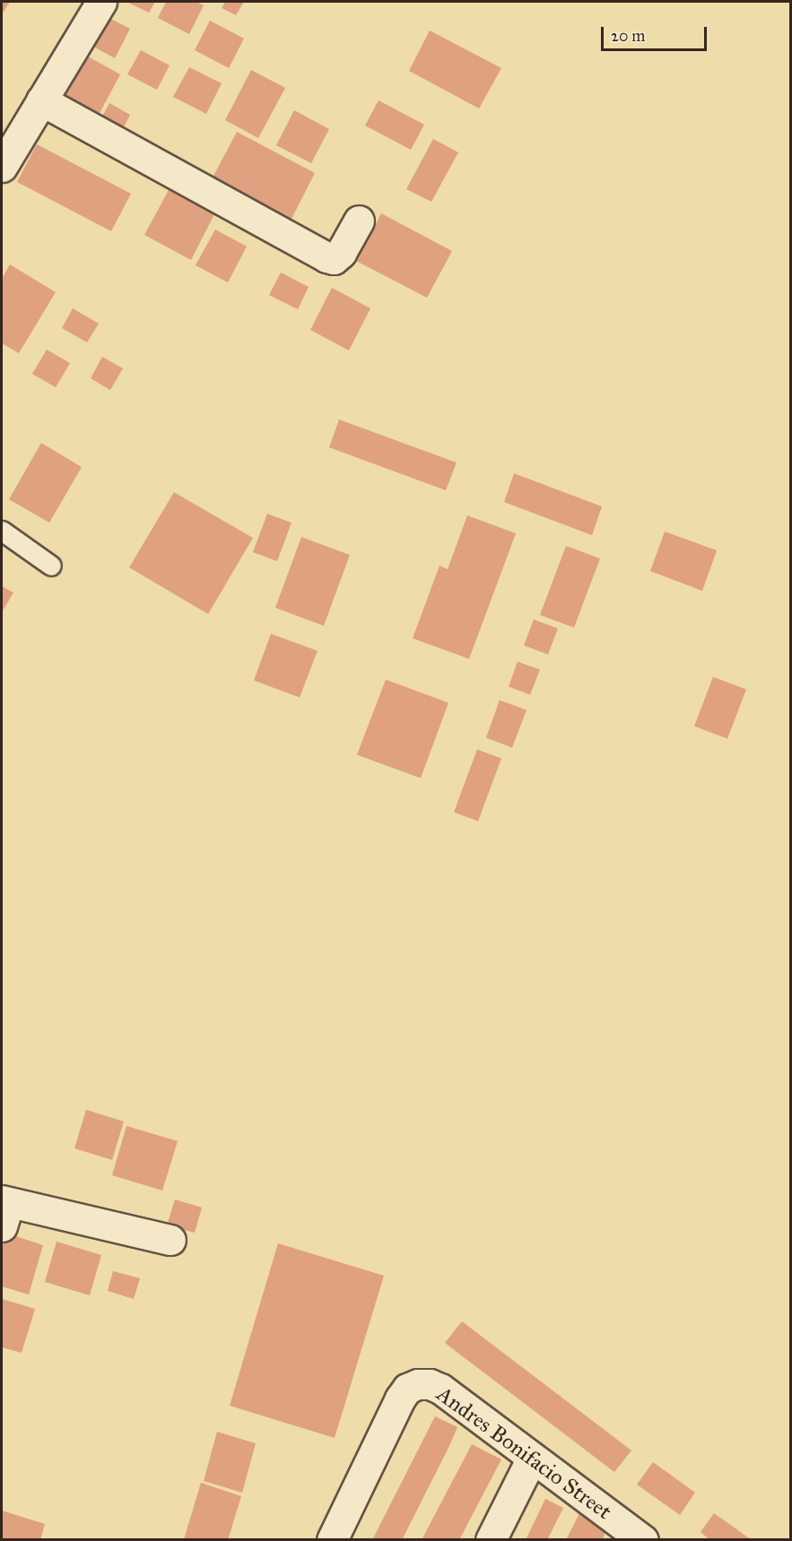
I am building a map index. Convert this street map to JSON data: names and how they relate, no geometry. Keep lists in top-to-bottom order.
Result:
{
  "streets": {
    "street": ["Andres Bonifacio Street"]
  },
  "scale_bar": "20 m"
}
